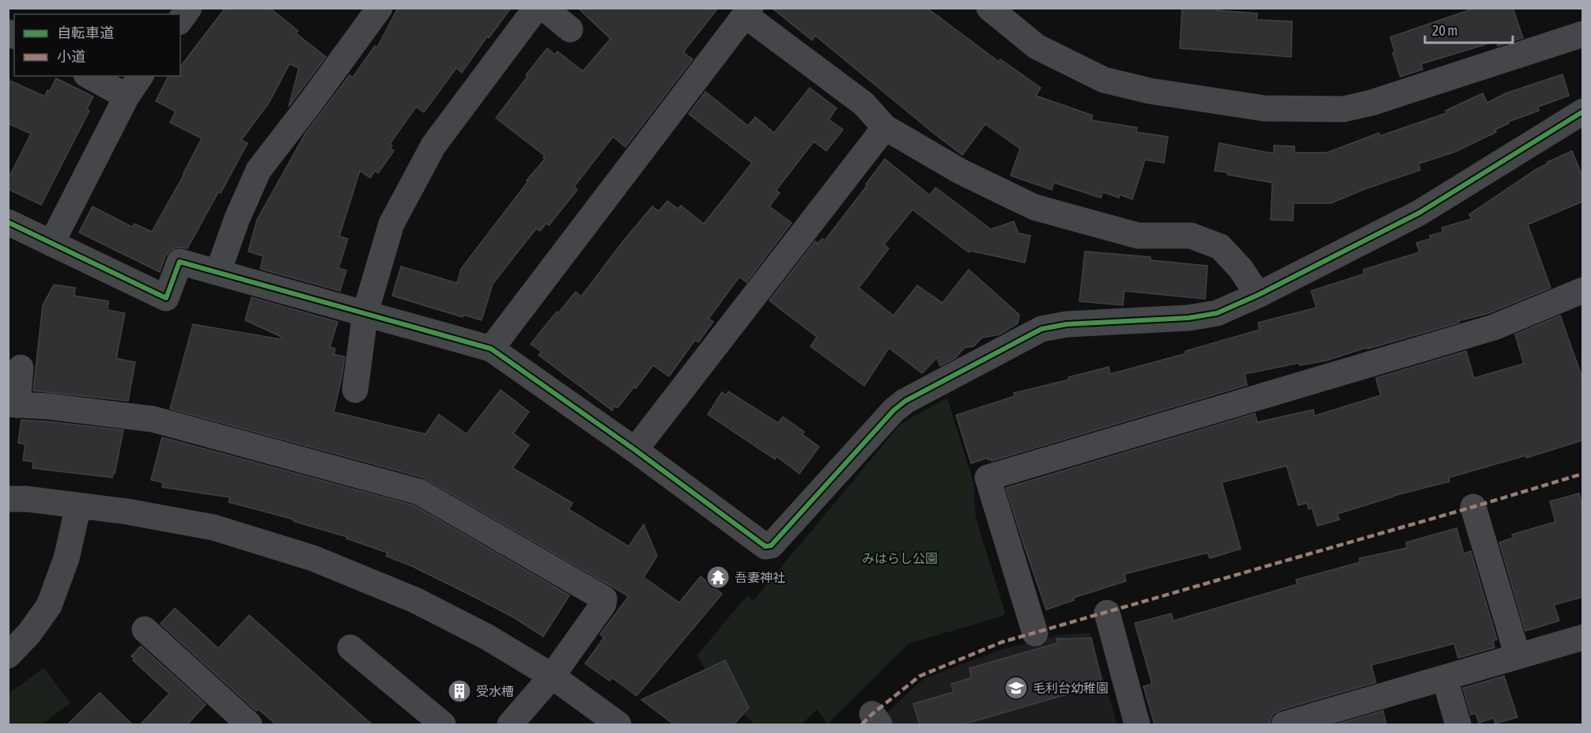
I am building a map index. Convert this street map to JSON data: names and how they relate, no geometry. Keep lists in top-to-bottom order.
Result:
{
  "parks": ["みはらし公園"],
  "places": {
    "temple": ["吾妻神社"],
    "school or university": ["毛利台幼稚園"],
    "building": ["受水槽"]
  },
  "legend": ["自転車道", "小道"],
  "scale_bar": "20 m"
}
